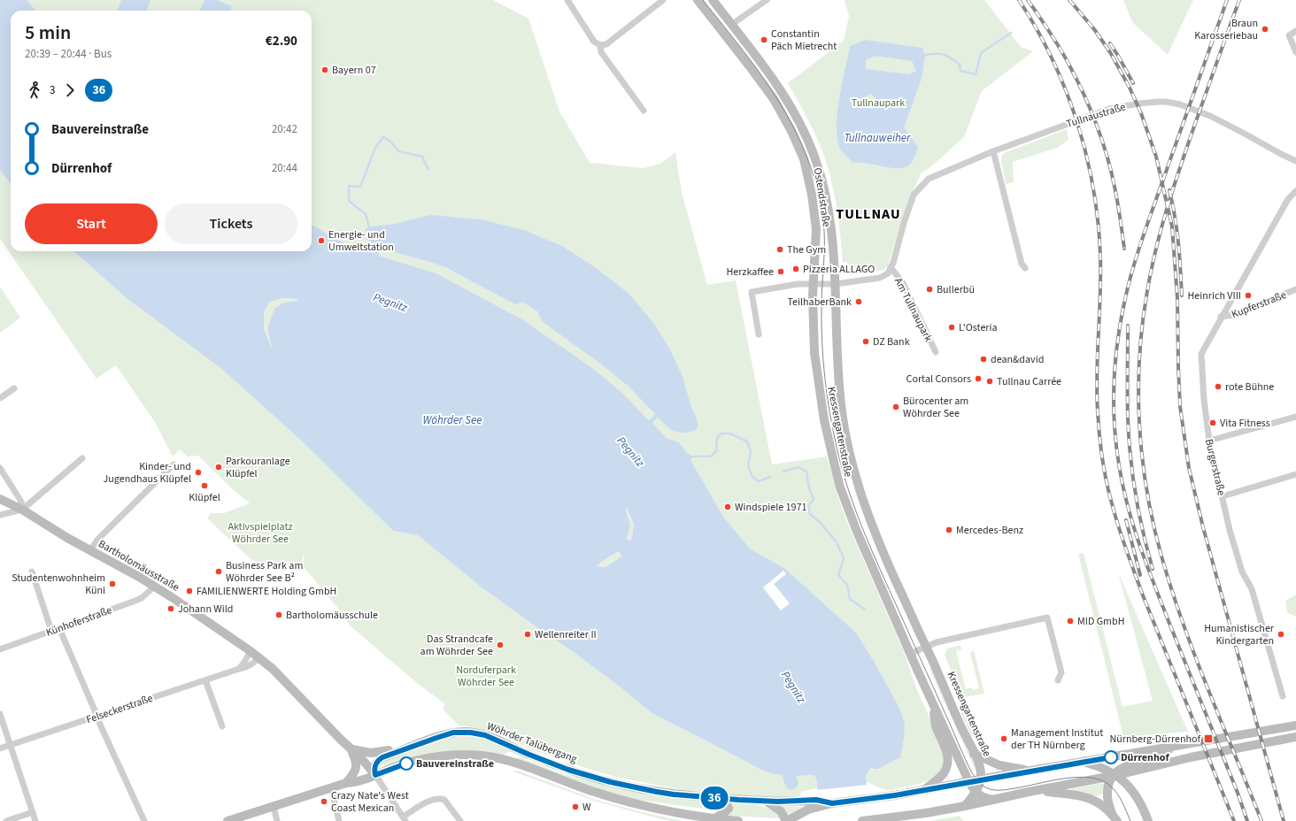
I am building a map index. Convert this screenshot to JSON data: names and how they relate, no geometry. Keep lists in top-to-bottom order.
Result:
{
  "streets": {
    "main road": [
      "Ostendstraße",
      "Kressengartenstraße",
      "Bartholomäusstraße",
      "Wöhrder Talübergang"
    ],
    "street": [
      "Tullnaustraße",
      "Kupferstraße",
      "Am Tullnaupark",
      "Burgerstraße",
      "Künhoferstraße",
      "Felseckerstraße"
    ]
  },
  "crossings": [
    ["Tullnaustraße", "Ostendstraße"],
    ["Tullnaustraße", "Am Tullnaupark"],
    ["Tullnaustraße", "Kressengartenstraße"],
    ["Ostendstraße", "Kressengartenstraße"],
    ["Kupferstraße", "Burgerstraße"],
    ["Bartholomäusstraße", "Künhoferstraße"],
    ["Bartholomäusstraße", "Felseckerstraße"],
    ["Bartholomäusstraße", "Wöhrder Talübergang"]
  ],
  "districts": ["TULLNAU"],
  "water": ["Tullnauweiher", "Pegnitz", "Wöhrder See"],
  "parks": ["Tullnaupark", "Aktivspielplatz Wöhrder See", "Norduferpark Wöhrder See"],
  "places": {
    "other": [
      "Braun Karosseriebau",
      "Constantin Päch Mietrecht",
      "Bayern 07",
      "Energie- und Umweltstation",
      "The Gym",
      "Pizzeria ALLAGO",
      "Herzkaffee",
      "Bullerbü",
      "Heinrich VIII",
      "TeilhaberBank",
      "L'Osteria",
      "DZ Bank",
      "dean&david",
      "Cortal Consors",
      "Tullnau Carrée",
      "rote Bühne",
      "Bürocenter am Wöhrder See",
      "Vita Fitness",
      "Parkouranlage Klüpfel",
      "Kinder- und Jugendhaus Klüpfel",
      "Klüpfel",
      "Windspiele 1971",
      "Mercedes-Benz",
      "Business Park am Wöhrder See B²",
      "Studentenwohnheim Küni",
      "FAMILIENWERTE Holding GmbH",
      "Johann Wild",
      "Bartholomäusschule",
      "MID GmbH",
      "Wellenreiter II",
      "Humanistischer Kindergarten",
      "Das Strandcafe am Wöhrder See",
      "Management Institut der TH Nürnberg",
      "Dürrenhof",
      "Bauvereinstraße",
      "Crazy Nate's West Coast Mexican",
      "W"
    ],
    "transit": ["Nürnberg-Dürrenhof"]
  },
  "lines": ["bus line 36"],
  "page": {
    "on_map": "36",
    "heading": ["5 min", "20:39 – 20:44 · Bus", "€2.90"],
    "legs": ["3", "36"],
    "list": [
      {
        "name": "Bauvereinstraße",
        "value": "20:42"
      },
      {
        "name": "Dürrenhof",
        "value": "20:44"
      }
    ],
    "buttons": ["Start", "Tickets"]
  }
}
